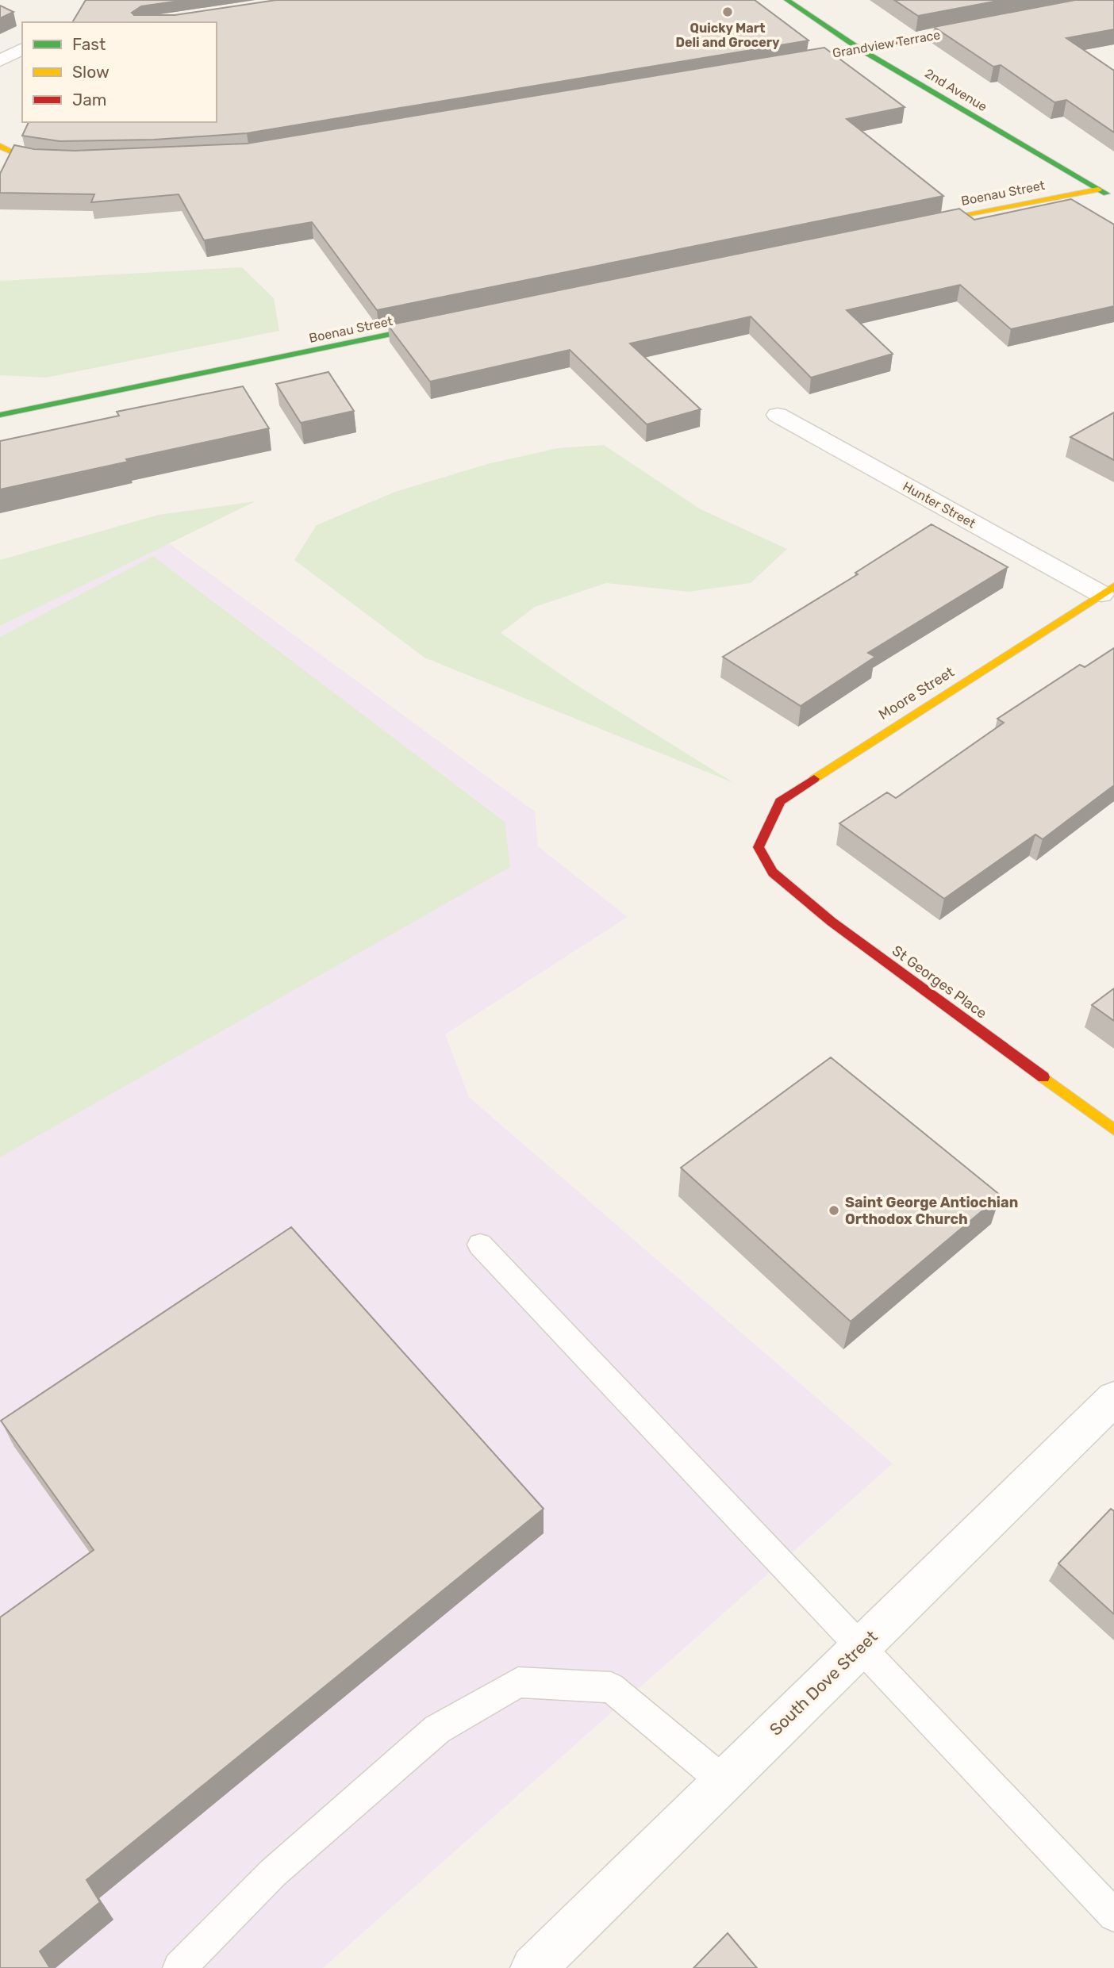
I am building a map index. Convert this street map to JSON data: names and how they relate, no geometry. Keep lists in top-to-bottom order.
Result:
{
  "streets": {
    "street": [
      "Grandview Terrace",
      "2nd Avenue",
      "Boenau Street",
      "Hunter Street",
      "Moore Street",
      "St Georges Place",
      "South Dove Street"
    ]
  },
  "crossings": [
    ["Grandview Terrace", "2nd Avenue"],
    ["2nd Avenue", "Boenau Street"],
    ["Hunter Street", "Moore Street"],
    ["Moore Street", "St Georges Place"]
  ],
  "places": ["Quicky Mart Deli and Grocery", "Saint George Antiochian Orthodox Church"],
  "legend": ["Fast", "Slow", "Jam"]
}
